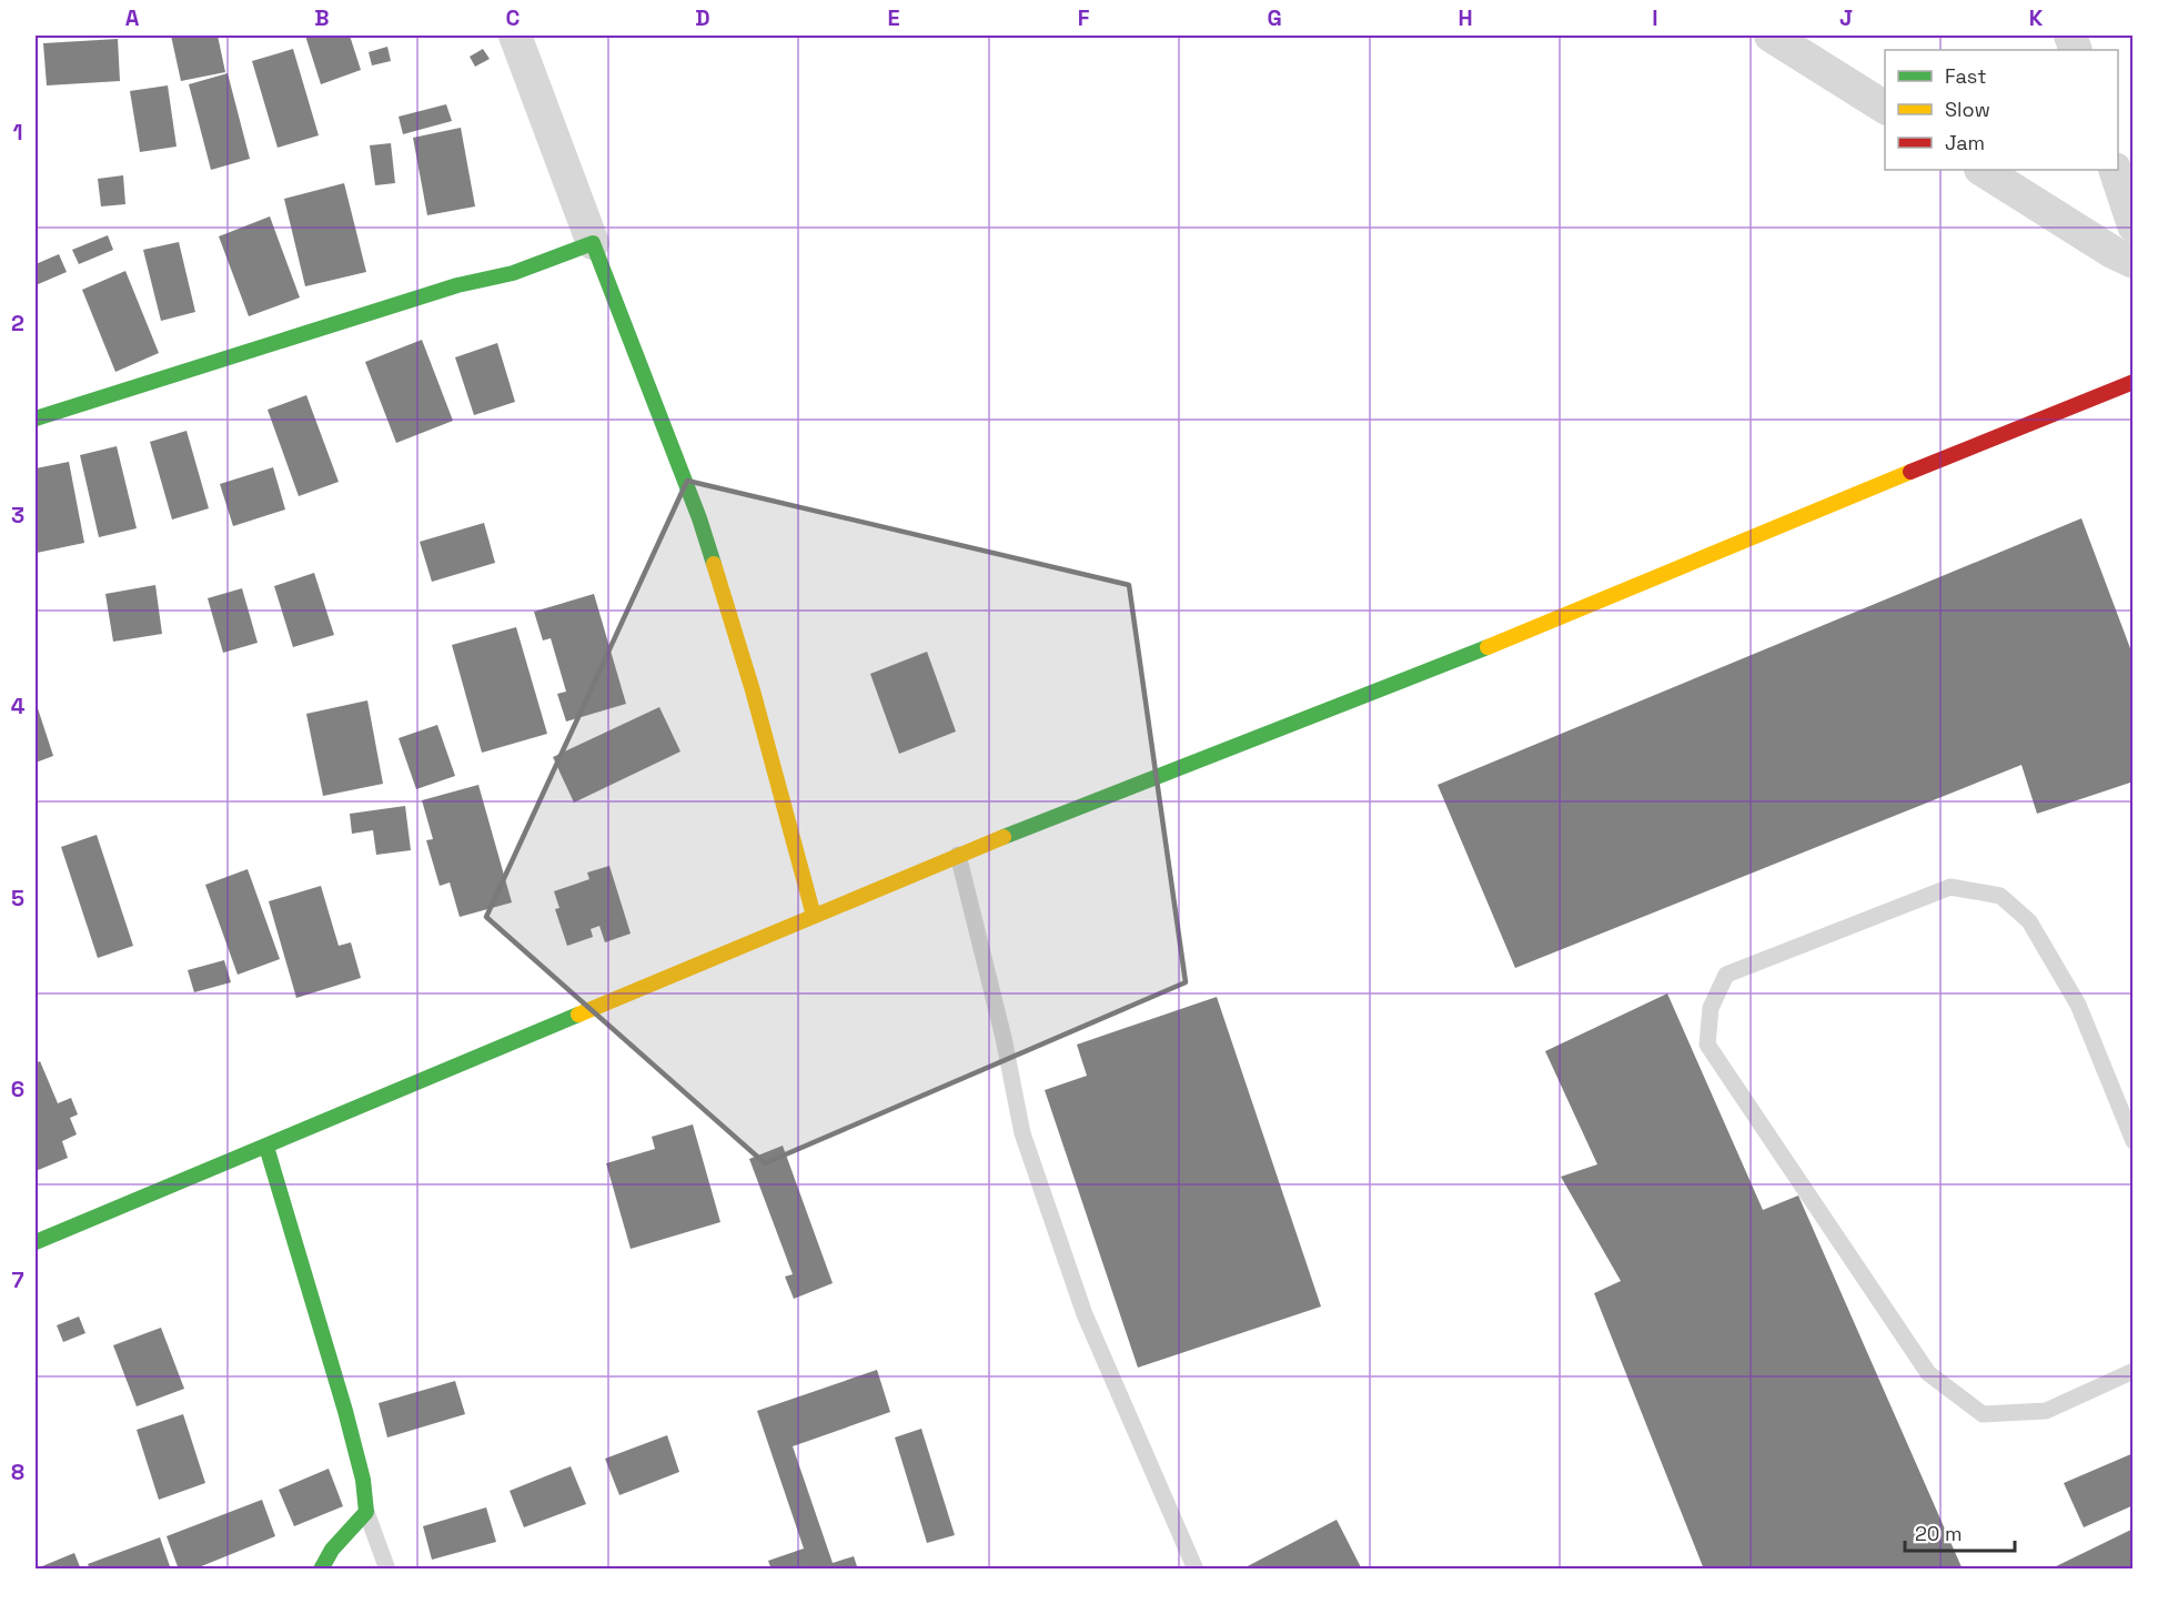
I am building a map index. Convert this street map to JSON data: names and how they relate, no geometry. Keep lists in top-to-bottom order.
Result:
{
  "legend": ["Fast", "Slow", "Jam"],
  "scale_bar": "20 m",
  "grid": {
    "columns": [
      "A",
      "B",
      "C",
      "D",
      "E",
      "F",
      "G",
      "H",
      "I",
      "J",
      "K"
    ],
    "rows": [
      "1",
      "2",
      "3",
      "4",
      "5",
      "6",
      "7",
      "8"
    ]
  }
}
